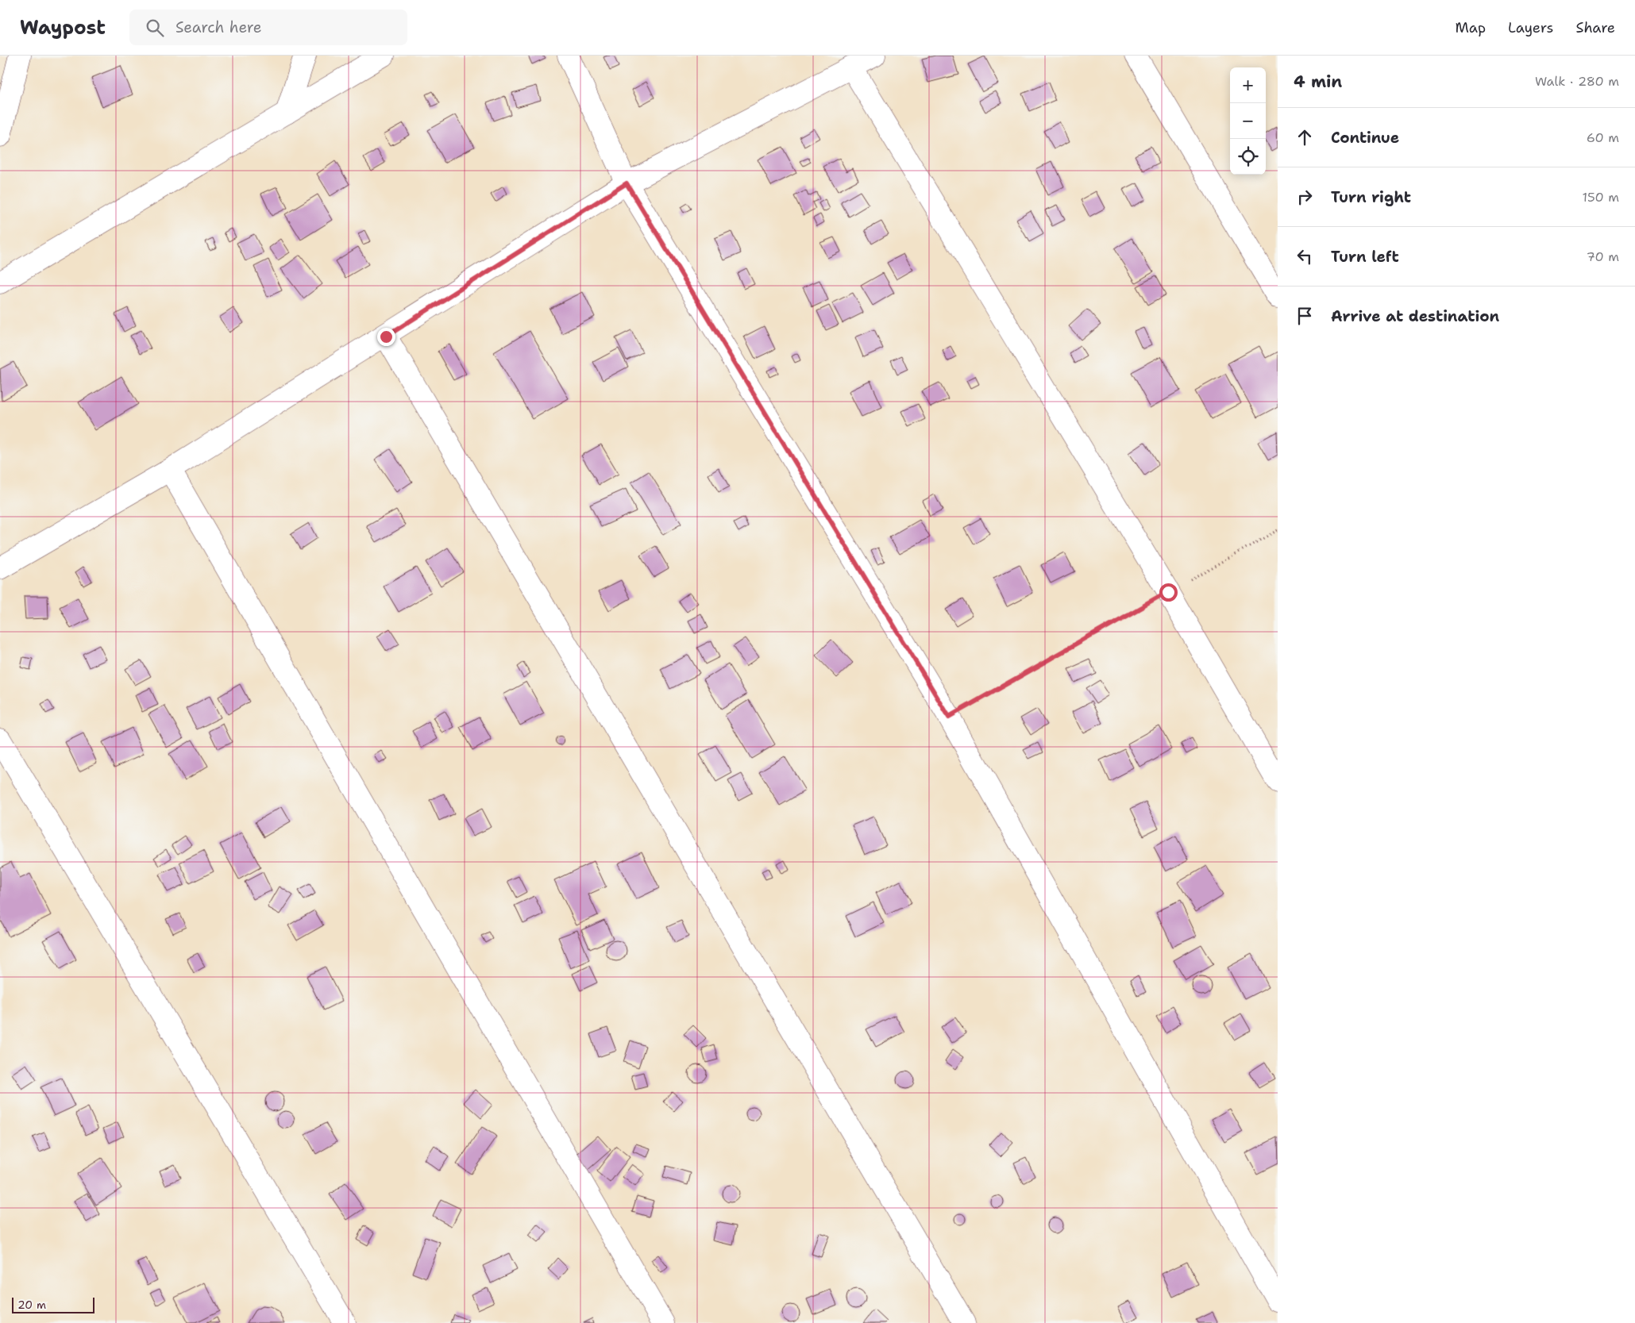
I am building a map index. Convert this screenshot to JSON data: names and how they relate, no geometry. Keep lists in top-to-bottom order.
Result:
{
  "scale_bar": "20 m",
  "page": {
    "header": "Waypost",
    "search": "Search here",
    "nav": ["Map", "Layers", "Share"],
    "heading": ["4 min", "Walk · 280 m"],
    "map_buttons": ["+", "−"],
    "list": [
      ["Continue", "60 m"],
      ["Turn right", "150 m"],
      ["Turn left", "70 m"],
      "Arrive at destination"
    ],
    "scale": "20 m"
  }
}
